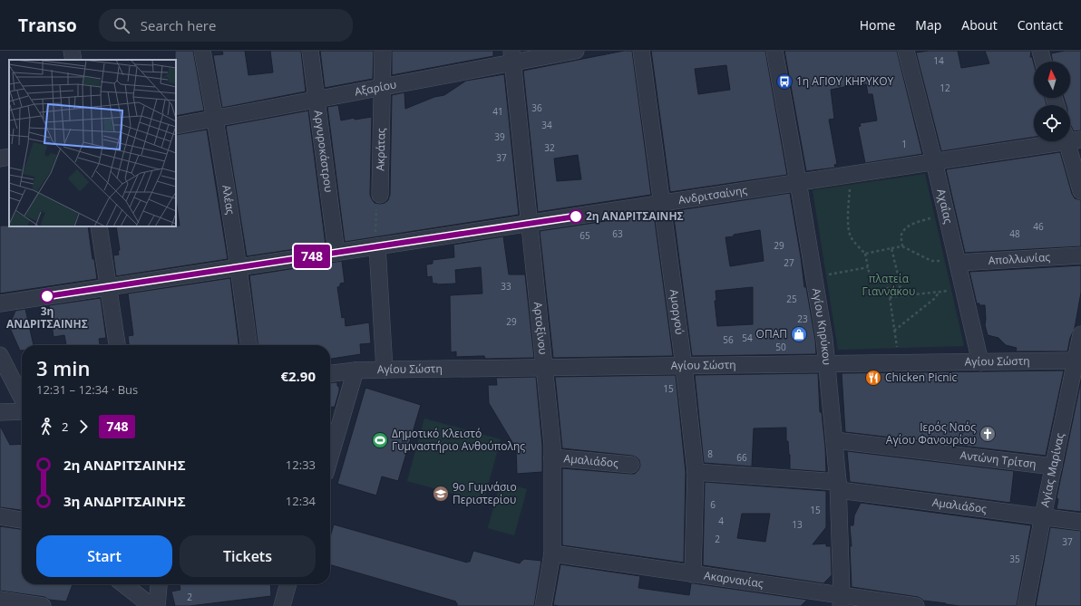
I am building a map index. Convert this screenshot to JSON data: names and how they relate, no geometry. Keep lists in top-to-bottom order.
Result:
{
  "streets": {
    "street": [
      "Αξαρίου",
      "Ακράτας",
      "Αργυροκάστρου",
      "Ανδριτσαίνης",
      "Αλέας",
      "Αχαΐας",
      "Απολλωνίας",
      "Αμοργού",
      "Αγίου Κηρύκου",
      "Αρτοξίνου",
      "Αγίου Σώστη",
      "Αντώνη Τρίτση",
      "Αμαλιάδος",
      "Αγίας Μαρίνας",
      "Ακαρνανίας"
    ]
  },
  "crossings": [
    ["Αξαρίου", "Ακράτας"],
    ["Αξαρίου", "Αργυροκάστρου"],
    ["Αξαρίου", "Αλέας"],
    ["Αξαρίου", "Αρτοξίνου"],
    ["Αργυροκάστρου", "Ανδριτσαίνης"],
    ["Ανδριτσαίνης", "Αλέας"],
    ["Ανδριτσαίνης", "Αχαΐας"],
    ["Ανδριτσαίνης", "Αμοργού"],
    ["Ανδριτσαίνης", "Αγίου Κηρύκου"],
    ["Ανδριτσαίνης", "Αρτοξίνου"],
    ["Αχαΐας", "Απολλωνίας"],
    ["Αχαΐας", "Αγίου Σώστη"],
    ["Αμοργού", "Αγίου Σώστη"],
    ["Αμοργού", "Αμαλιάδος"],
    ["Αμοργού", "Ακαρνανίας"],
    ["Αγίου Κηρύκου", "Αγίου Σώστη"],
    ["Αγίου Κηρύκου", "Αντώνη Τρίτση"],
    ["Αγίου Κηρύκου", "Αμαλιάδος"],
    ["Αγίου Κηρύκου", "Ακαρνανίας"],
    ["Αρτοξίνου", "Αγίου Σώστη"],
    ["Αρτοξίνου", "Αμαλιάδος"],
    ["Αρτοξίνου", "Ακαρνανίας"],
    ["Αγίου Σώστη", "Αγίας Μαρίνας"],
    ["Αντώνη Τρίτση", "Αγίας Μαρίνας"],
    ["Αμαλιάδος", "Αγίας Μαρίνας"]
  ],
  "parks": ["πλατεία Γιαννάκου"],
  "places": {
    "bus stop": ["1η ΑΓΙΟΥ ΚΗΡΥΚΟΥ"],
    "other": ["2η ΑΝΔΡΙΤΣΑΙΝΗΣ", "3η ΑΝΔΡΙΤΣΑΙΝΗΣ"],
    "shop": ["ΟΠΑΠ"],
    "restaurant": ["Chicken Picnic"],
    "church": ["Ιερός Ναός Αγίου Φανουρίου"],
    "sports": ["Δημοτικό Κλειστό Γυμναστήριο Ανθούπολης"],
    "school or university": ["9ο Γυμνάσιο Περιστερίου"]
  },
  "lines": ["bus line 748"],
  "house_numbers": [
    "14",
    "12",
    "36",
    "41",
    "34",
    "39",
    "1",
    "32",
    "37",
    "46",
    "63",
    "48",
    "65",
    "29",
    "27",
    "33",
    "25",
    "23",
    "29",
    "54",
    "56",
    "50",
    "15",
    "8",
    "66",
    "6",
    "15",
    "4",
    "13",
    "2",
    "37",
    "35",
    "2"
  ],
  "north": "top",
  "page": {
    "header": "Transo",
    "search": "Search here",
    "nav": [
      "Home",
      "Map",
      "About",
      "Contact"
    ],
    "on_map": "748",
    "heading": ["3 min", "12:31 – 12:34 · Bus", "€2.90"],
    "legs": ["2", "748"],
    "list": [
      {
        "name": "2η ΑΝΔΡΙΤΣΑΙΝΗΣ",
        "value": "12:33"
      },
      {
        "name": "3η ΑΝΔΡΙΤΣΑΙΝΗΣ",
        "value": "12:34"
      }
    ],
    "buttons": ["Start", "Tickets"]
  }
}
